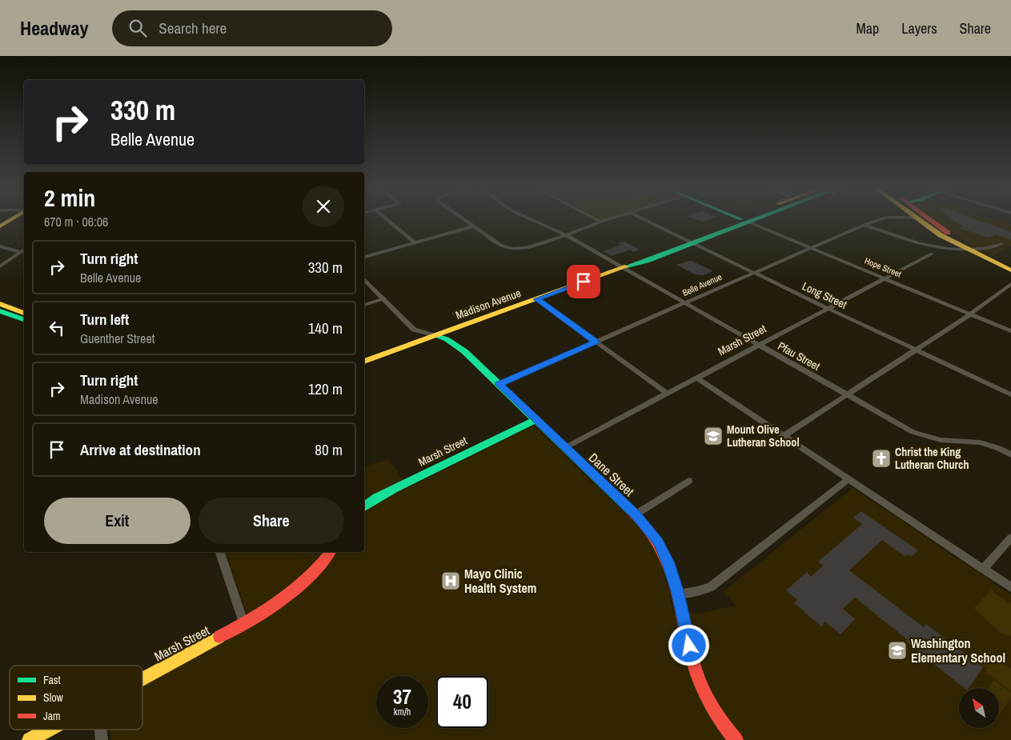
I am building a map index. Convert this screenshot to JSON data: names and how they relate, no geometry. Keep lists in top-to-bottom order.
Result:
{
  "streets": {
    "main road": ["Madison Avenue", "Marsh Street", "Dane Street"],
    "street": [
      "Hope Street",
      "Belle Avenue",
      "Long Street",
      "Pfau Street"
    ]
  },
  "crossings": [
    ["Hope Street", "Belle Avenue"],
    ["Hope Street", "Madison Avenue"],
    ["Hope Street", "Marsh Street"],
    ["Belle Avenue", "Long Street"],
    ["Belle Avenue", "Pfau Street"],
    ["Belle Avenue", "Dane Street"],
    ["Long Street", "Madison Avenue"],
    ["Long Street", "Marsh Street"],
    ["Madison Avenue", "Pfau Street"],
    ["Madison Avenue", "Dane Street"],
    ["Marsh Street", "Pfau Street"],
    ["Marsh Street", "Dane Street"]
  ],
  "places": {
    "school or university": ["Mount Olive Lutheran School", "Washington Elementary School"],
    "church": ["Christ the King Lutheran Church"],
    "hospital": ["Mayo Clinic Health System"]
  },
  "legend": ["Fast", "Slow", "Jam"],
  "north": "top left",
  "page": {
    "header": "Headway",
    "search": "Search here",
    "nav": ["Map", "Layers", "Share"],
    "turn": ["330 m", "Belle Avenue"],
    "heading": ["2 min", "670 m · 06:06"],
    "list": [
      {
        "name": "Turn right",
        "note": "Belle Avenue",
        "value": "330 m"
      },
      {
        "name": "Turn left",
        "note": "Guenther Street",
        "value": "140 m"
      },
      {
        "name": "Turn right",
        "note": "Madison Avenue",
        "value": "120 m"
      },
      {
        "name": "Arrive at destination",
        "value": "80 m"
      }
    ],
    "buttons": ["Exit", "Share"],
    "speed": "37 km/h",
    "limit": "40"
  }
}
